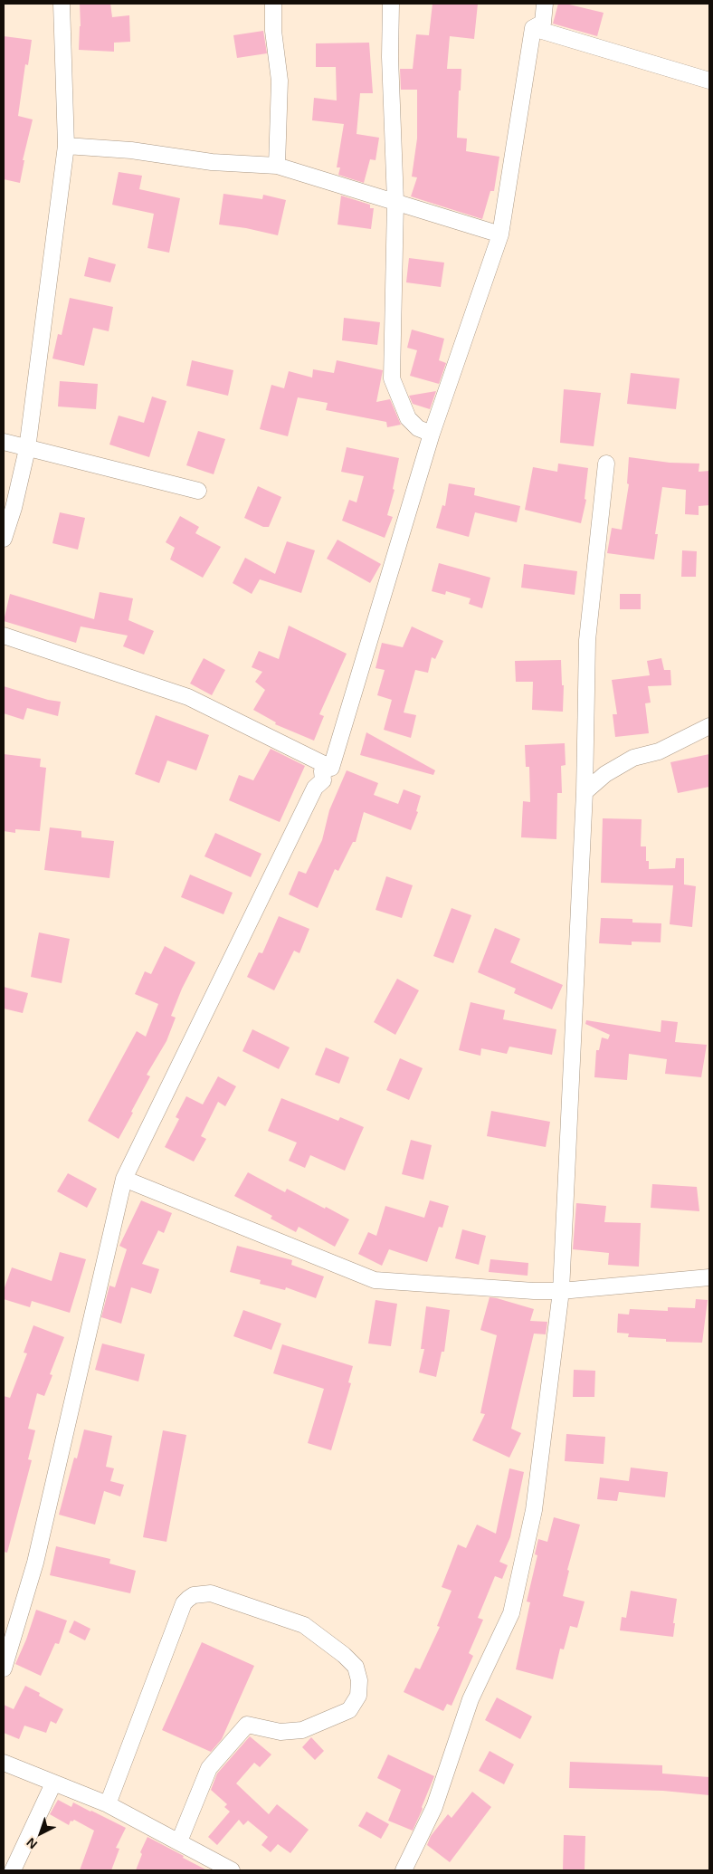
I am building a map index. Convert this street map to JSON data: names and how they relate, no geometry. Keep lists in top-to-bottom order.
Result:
{
  "north": "bottom left"
}
